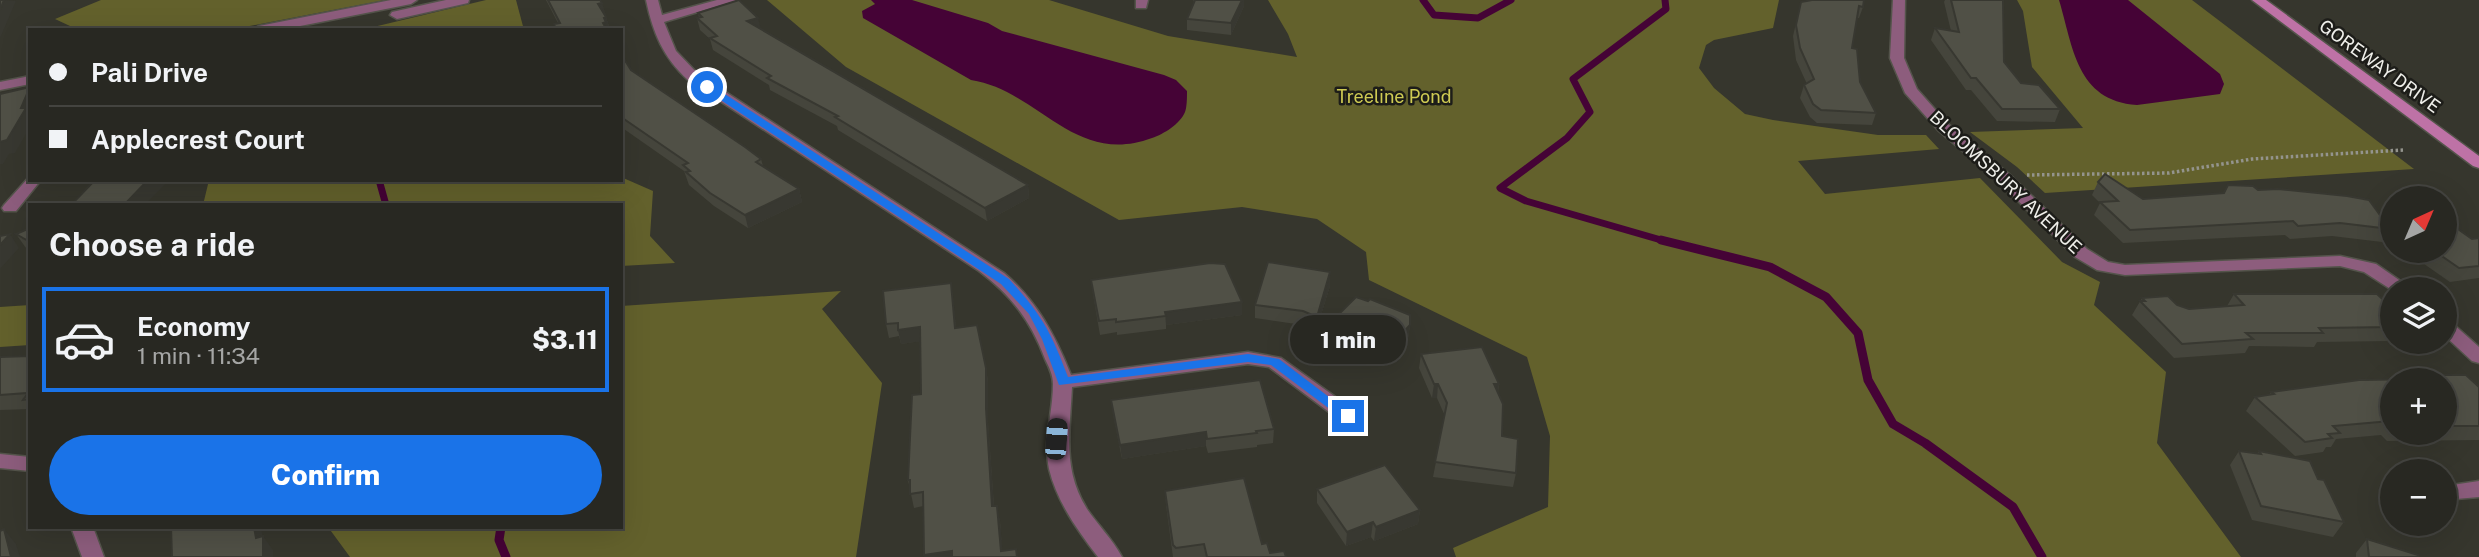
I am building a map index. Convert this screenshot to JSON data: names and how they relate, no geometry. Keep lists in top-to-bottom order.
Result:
{
  "streets": {
    "street": ["GOREWAY DRIVE", "BLOOMSBURY AVENUE"]
  },
  "parks": ["Treeline Pond"],
  "north": "top right",
  "page": {
    "banner": ["Pali Drive", "Applecrest Court"],
    "map_buttons": ["+", "−"],
    "heading": "Choose a ride",
    "list": [
      {
        "name": "Economy",
        "note": "1 min · 11:34",
        "value": "$3.11"
      }
    ],
    "bubble": "1 min",
    "buttons": "Confirm"
  }
}
